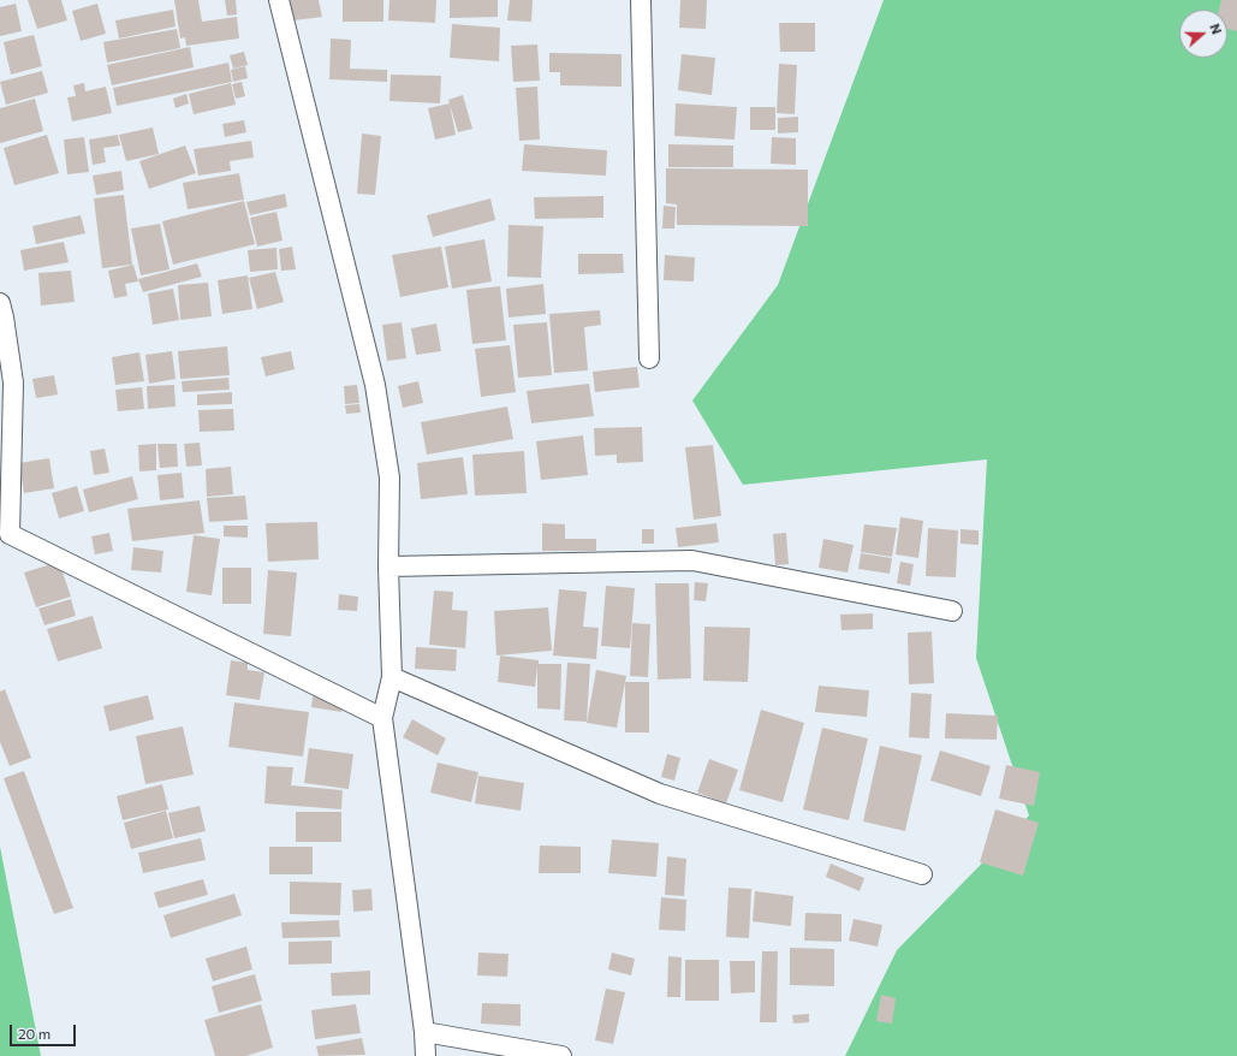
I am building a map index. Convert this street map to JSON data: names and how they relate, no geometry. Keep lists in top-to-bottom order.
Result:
{
  "scale_bar": "20 m",
  "north": "right"
}
